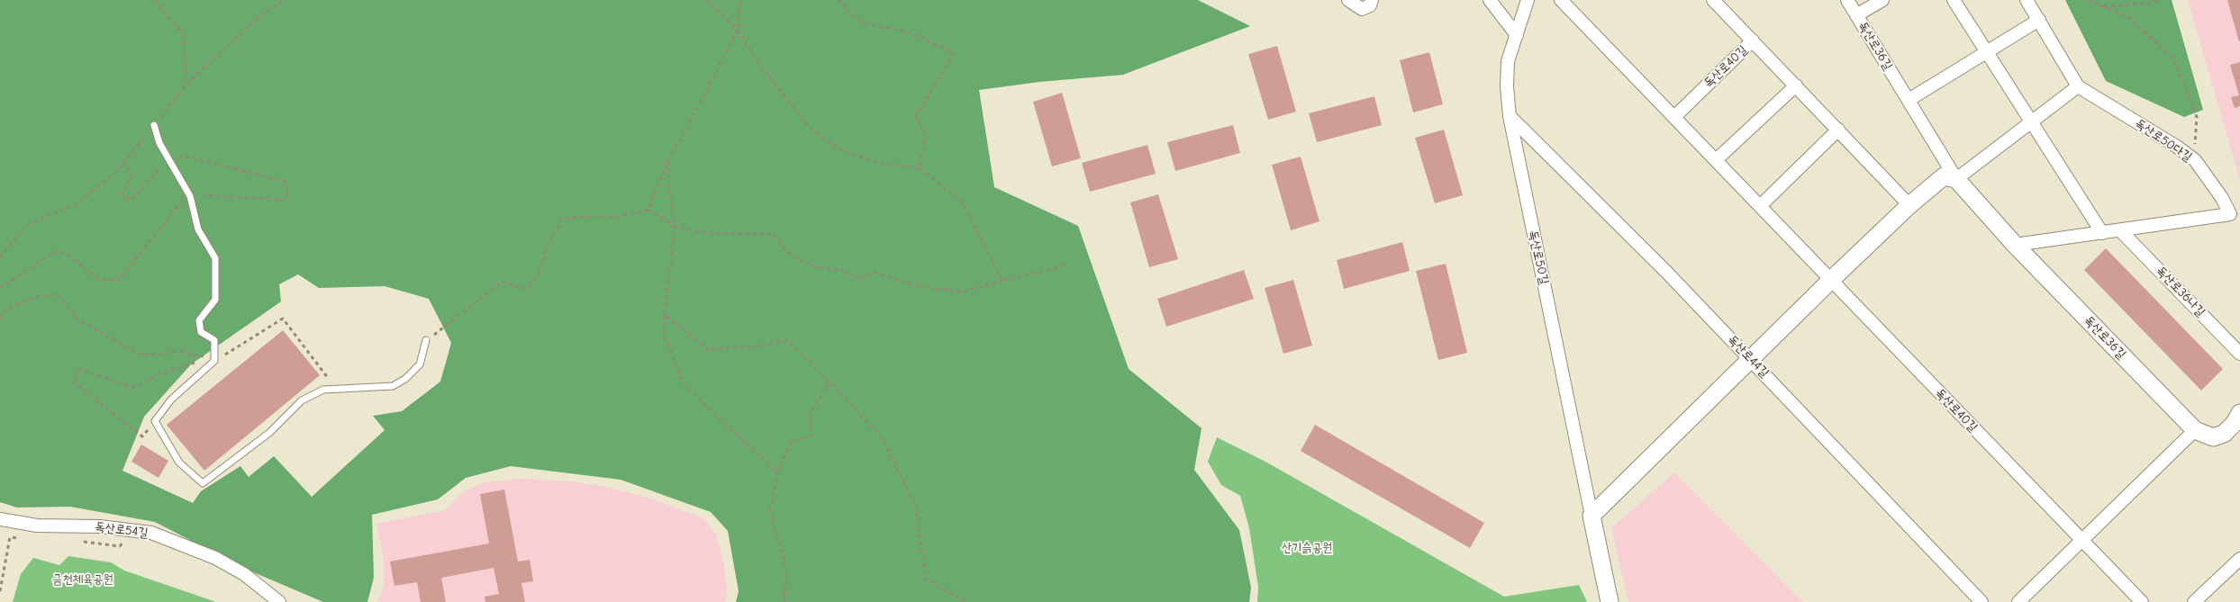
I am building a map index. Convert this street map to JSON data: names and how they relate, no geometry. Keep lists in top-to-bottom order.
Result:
{
  "streets": {
    "street": [
      "독산로36길",
      "독산로40길",
      "독산로50다길",
      "독산로50길",
      "독산로36나길",
      "독산로44길",
      "독산로54길"
    ]
  },
  "crossings": [
    ["독산로50다길", "독산로36나길"],
    ["독산로50길", "독산로44길"]
  ],
  "parks": ["산기슭공원", "금천체육공원"]
}
